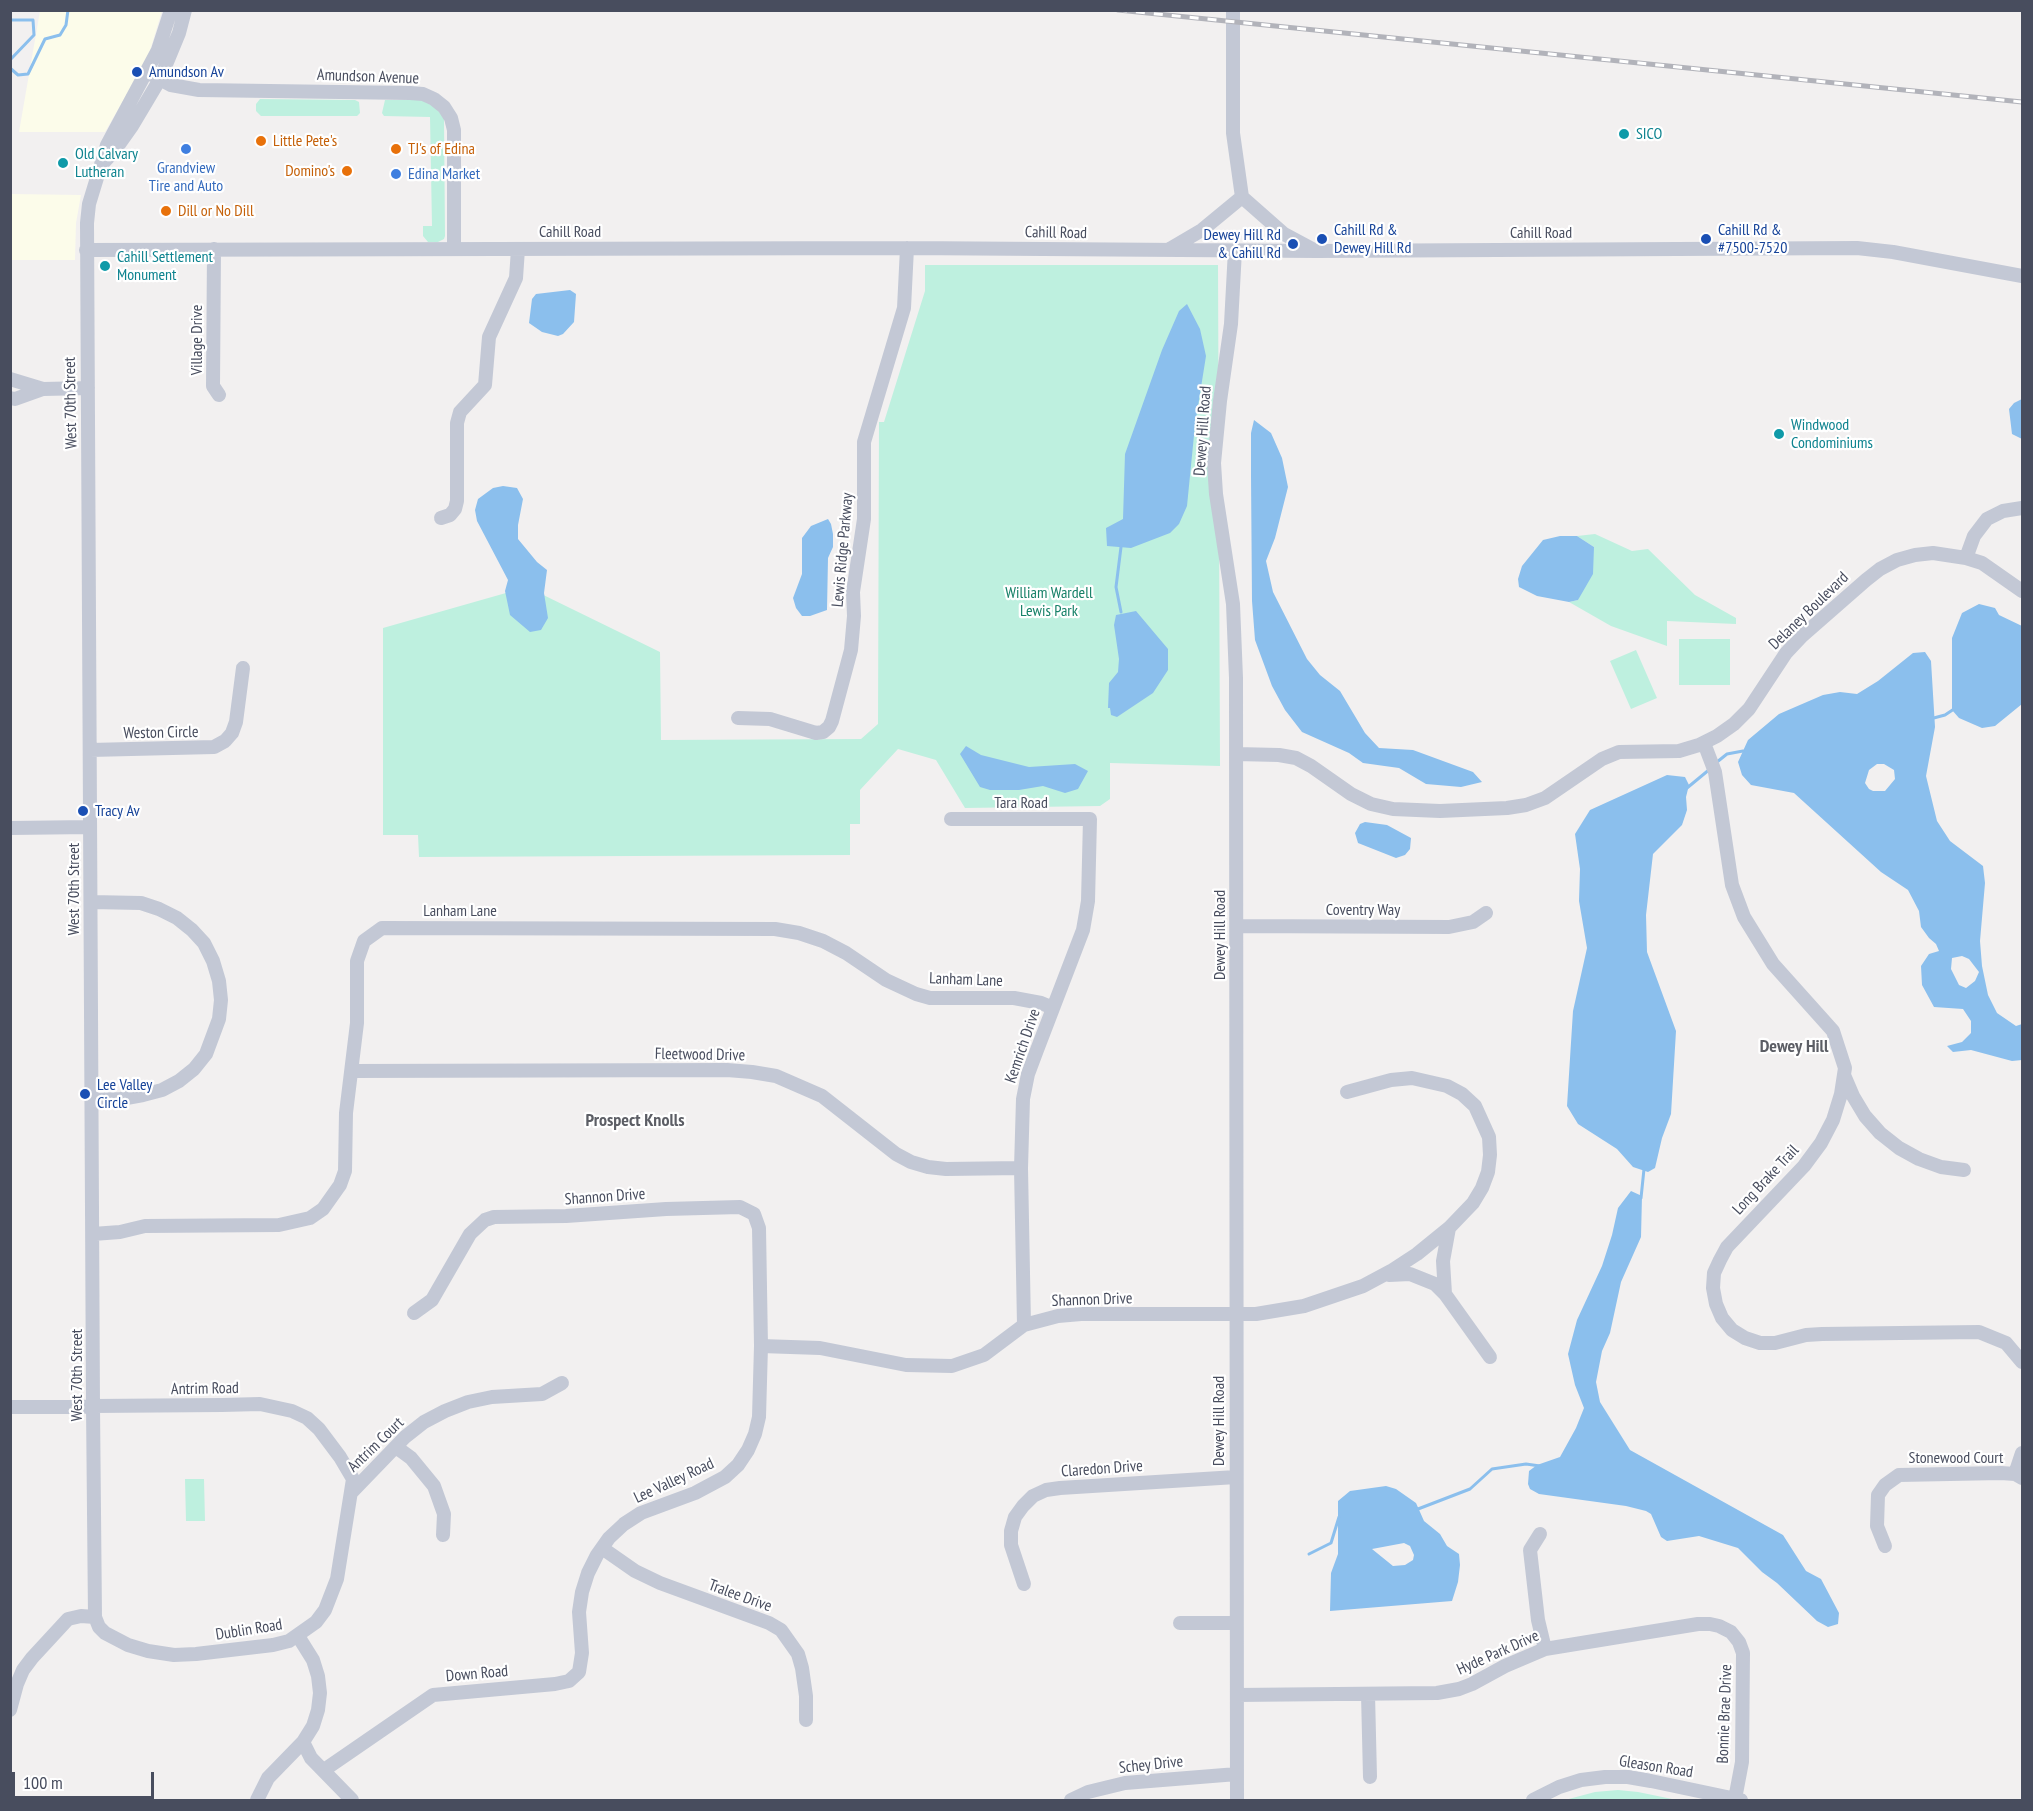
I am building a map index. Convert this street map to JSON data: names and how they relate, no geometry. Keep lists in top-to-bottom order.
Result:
{
  "streets": {
    "street": [
      "Amundson Avenue",
      "Cahill Road",
      "Village Drive",
      "West 70th Street",
      "Dewey Hill Road",
      "Lewis Ridge Parkway",
      "Delaney Boulevard",
      "Weston Circle",
      "Tara Road",
      "Coventry Way",
      "Lanham Lane",
      "Kemrich Drive",
      "Fleetwood Drive",
      "Long Brake Trail",
      "Shannon Drive",
      "Antrim Road",
      "Antrim Court",
      "Stonewood Court",
      "Claredon Drive",
      "Lee Valley Road",
      "Tralee Drive",
      "Dublin Road",
      "Hyde Park Drive",
      "Down Road",
      "Bonnie Brae Drive",
      "Schey Drive",
      "Gleason Road"
    ]
  },
  "crossings": [
    ["Amundson Avenue", "Cahill Road"],
    ["Amundson Avenue", "West 70th Street"],
    ["Cahill Road", "Village Drive"],
    ["Cahill Road", "West 70th Street"],
    ["Cahill Road", "Dewey Hill Road"],
    ["Cahill Road", "Lewis Ridge Parkway"],
    ["West 70th Street", "Weston Circle"],
    ["West 70th Street", "Lanham Lane"],
    ["West 70th Street", "Antrim Road"],
    ["West 70th Street", "Dublin Road"],
    ["Dewey Hill Road", "Delaney Boulevard"],
    ["Dewey Hill Road", "Coventry Way"],
    ["Dewey Hill Road", "Shannon Drive"],
    ["Dewey Hill Road", "Claredon Drive"],
    ["Dewey Hill Road", "Hyde Park Drive"],
    ["Dewey Hill Road", "Schey Drive"],
    ["Delaney Boulevard", "Long Brake Trail"],
    ["Tara Road", "Kemrich Drive"],
    ["Lanham Lane", "Kemrich Drive"],
    ["Lanham Lane", "Fleetwood Drive"],
    ["Kemrich Drive", "Fleetwood Drive"],
    ["Kemrich Drive", "Shannon Drive"],
    ["Shannon Drive", "Lee Valley Road"],
    ["Antrim Road", "Antrim Court"],
    ["Antrim Road", "Dublin Road"],
    ["Antrim Court", "Dublin Road"],
    ["Lee Valley Road", "Tralee Drive"],
    ["Lee Valley Road", "Down Road"],
    ["Hyde Park Drive", "Bonnie Brae Drive"],
    ["Bonnie Brae Drive", "Gleason Road"]
  ],
  "districts": ["Dewey Hill", "Prospect Knolls"],
  "parks": ["William Wardell Lewis Park"],
  "places": [
    "Amundson Av",
    "SICO",
    "Little Pete's",
    "Grandview Tire and Auto",
    "TJ's of Edina",
    "Old Calvary Lutheran",
    "Domino's",
    "Edina Market",
    "Dill or No Dill",
    "Cahill Rd & Dewey Hill Rd",
    "Cahill Rd & #7500-7520",
    "Dewey Hill Rd & Cahill Rd",
    "Cahill Settlement Monument",
    "Windwood Condominiums",
    "Tracy Av",
    "Lee Valley Circle"
  ],
  "scale_bar": "100 m"
}
